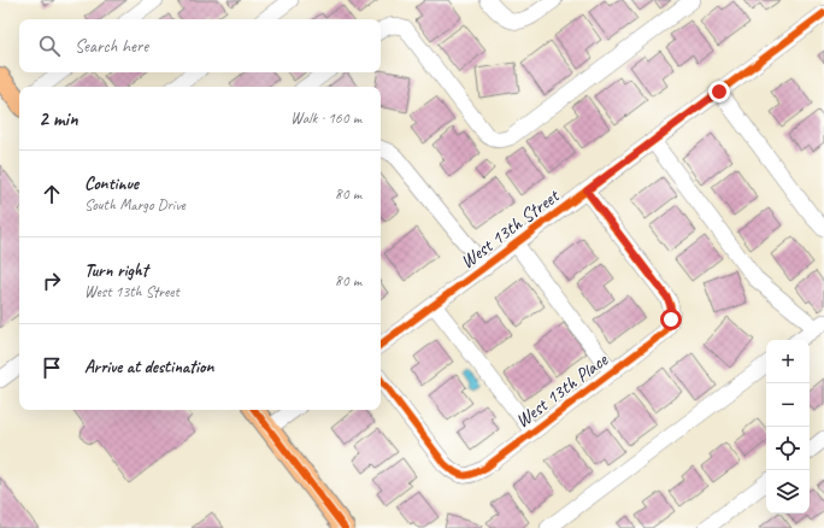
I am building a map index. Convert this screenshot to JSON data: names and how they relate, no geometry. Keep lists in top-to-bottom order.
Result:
{
  "streets": {
    "street": ["West 13th Street", "West 13th Place"]
  },
  "crossings": [
    ["West 13th Street", "West 13th Place"]
  ],
  "page": {
    "search": "Search here",
    "heading": ["2 min", "Walk · 160 m"],
    "list": [
      ["Continue", "South Margo Drive", "80 m"],
      ["Turn right", "West 13th Street", "80 m"],
      "Arrive at destination"
    ],
    "map_buttons": ["+", "−"]
  }
}
